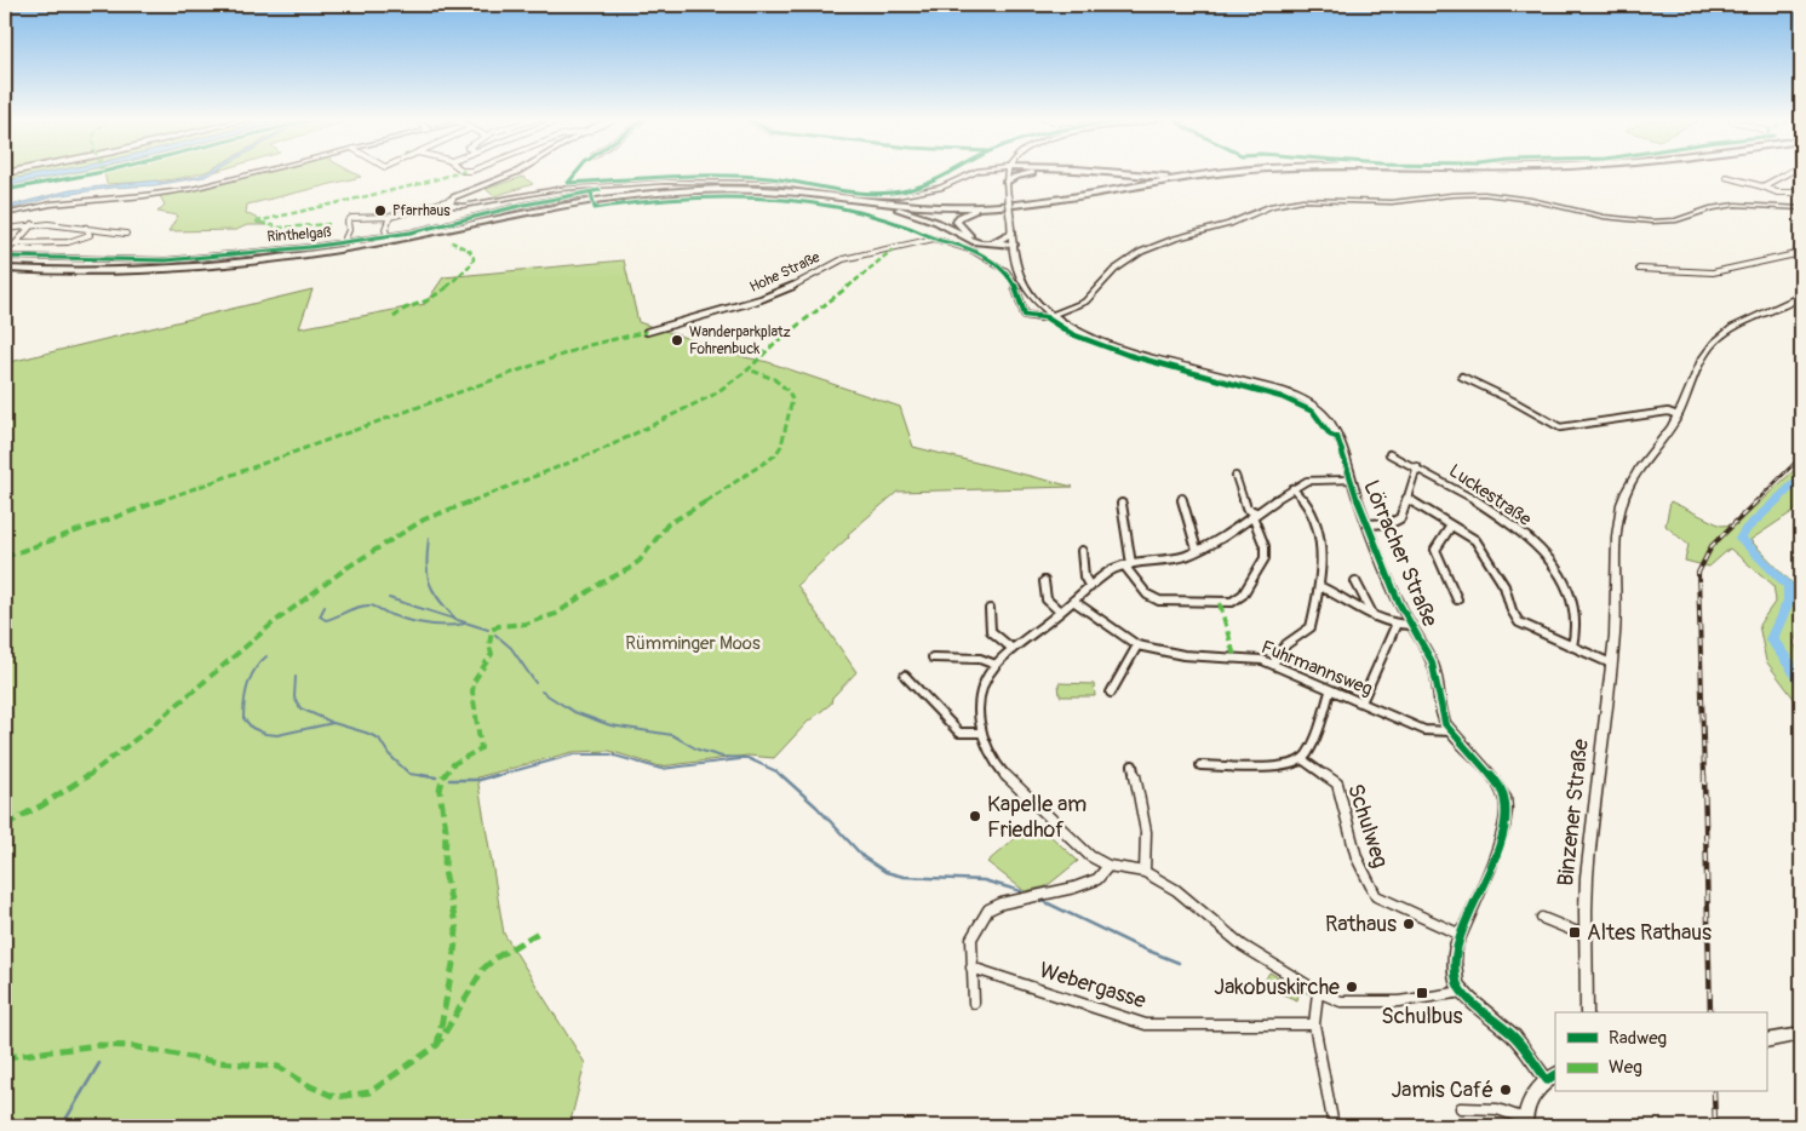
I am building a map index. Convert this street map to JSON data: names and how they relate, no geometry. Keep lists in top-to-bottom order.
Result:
{
  "streets": {
    "street": [
      "Rinthelgaß",
      "Hohe Straße",
      "Luckestraße",
      "Lörracher Straße",
      "Fuhrmannsweg",
      "Binzener Straße",
      "Schulweg",
      "Webergasse"
    ]
  },
  "crossings": [
    ["Hohe Straße", "Lörracher Straße"],
    ["Lörracher Straße", "Fuhrmannsweg"],
    ["Lörracher Straße", "Schulweg"]
  ],
  "parks": ["Rümminger Moos"],
  "places": {
    "other": [
      "Pfarrhaus",
      "Wanderparkplatz Fohrenbuck",
      "Kapelle am Friedhof",
      "Rathaus",
      "Jakobuskirche",
      "Jamis Café"
    ],
    "transit": ["Altes Rathaus", "Schulbus"]
  },
  "legend": ["Radweg", "Weg"]
}
